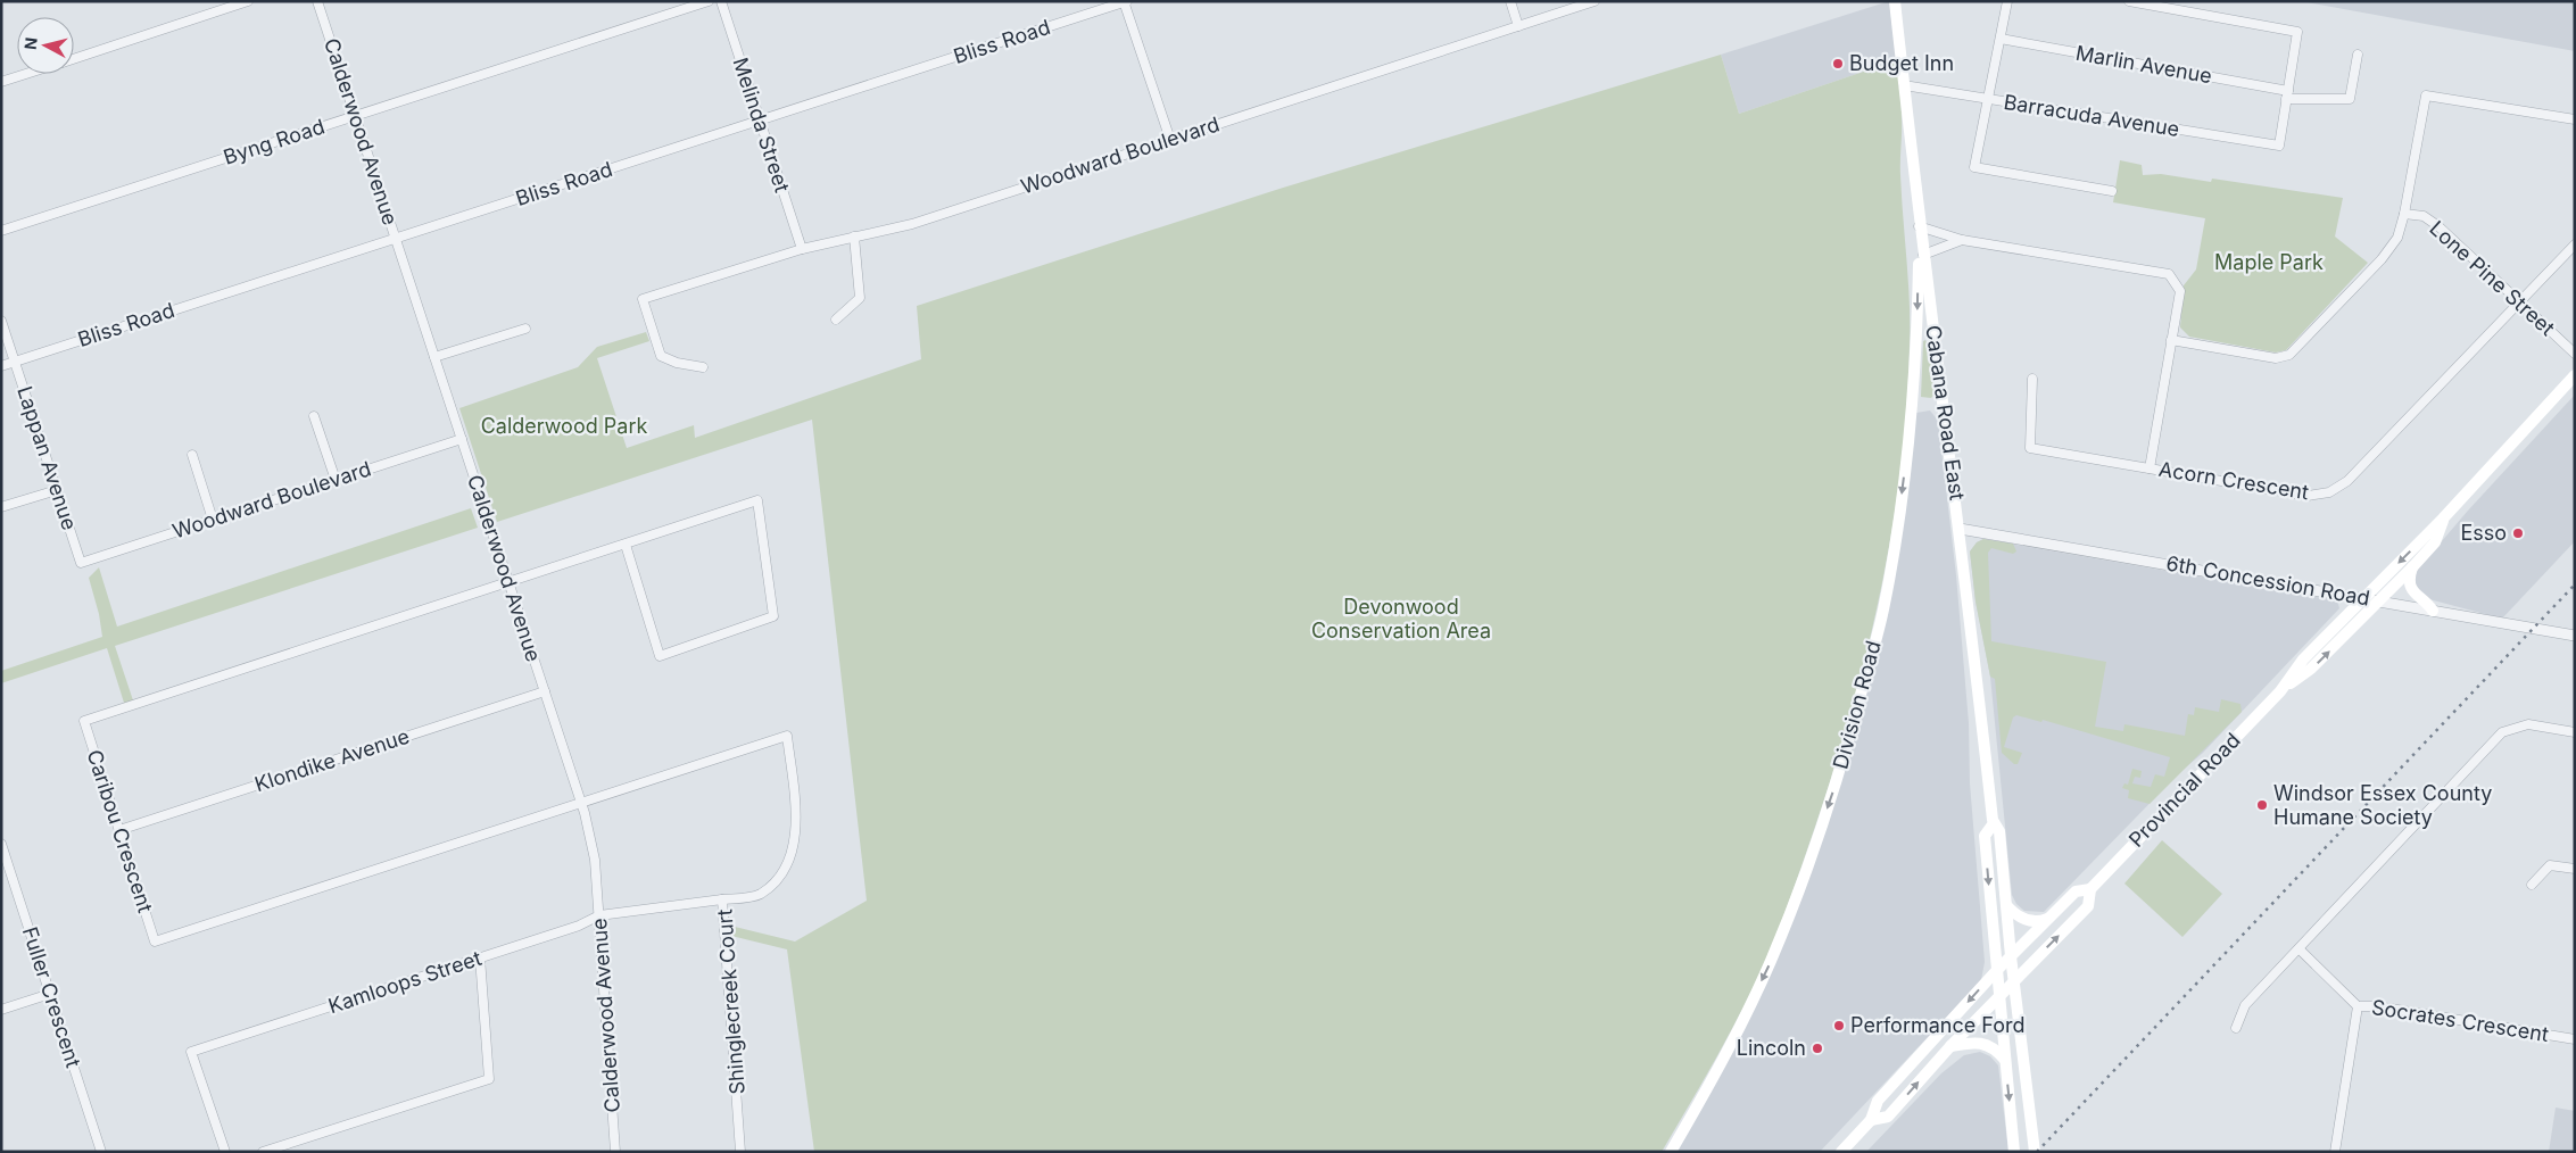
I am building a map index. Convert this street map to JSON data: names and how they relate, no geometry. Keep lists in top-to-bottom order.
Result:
{
  "streets": {
    "main road": ["Cabana Road East", "Division Road", "Provincial Road"],
    "street": [
      "Bliss Road",
      "Marlin Avenue",
      "Barracuda Avenue",
      "Melinda Street",
      "Calderwood Avenue",
      "Byng Road",
      "Woodward Boulevard",
      "Lone Pine Street",
      "Lappan Avenue",
      "Acorn Crescent",
      "6th Concession Road",
      "Klondike Avenue",
      "Caribou Crescent",
      "Kamloops Street",
      "Fuller Crescent",
      "Shinglecreek Court",
      "Socrates Crescent"
    ]
  },
  "crossings": [
    ["Bliss Road", "Melinda Street"],
    ["Bliss Road", "Calderwood Avenue"],
    ["Bliss Road", "Lappan Avenue"],
    ["Marlin Avenue", "Barracuda Avenue"],
    ["Barracuda Avenue", "Cabana Road East"],
    ["Melinda Street", "Woodward Boulevard"],
    ["Calderwood Avenue", "Byng Road"],
    ["Calderwood Avenue", "Woodward Boulevard"],
    ["Calderwood Avenue", "Klondike Avenue"],
    ["Calderwood Avenue", "Caribou Crescent"],
    ["Calderwood Avenue", "Kamloops Street"],
    ["Calderwood Avenue", "Shinglecreek Court"],
    ["Woodward Boulevard", "Lappan Avenue"],
    ["Lone Pine Street", "Acorn Crescent"],
    ["Cabana Road East", "6th Concession Road"],
    ["Cabana Road East", "Division Road"],
    ["Cabana Road East", "Provincial Road"],
    ["6th Concession Road", "Provincial Road"],
    ["Klondike Avenue", "Caribou Crescent"],
    ["Caribou Crescent", "Shinglecreek Court"],
    ["Kamloops Street", "Shinglecreek Court"]
  ],
  "one_way": ["Division Road"],
  "parks": ["Maple Park", "Calderwood Park", "Devonwood Conservation Area"],
  "places": [
    "Budget Inn",
    "Esso",
    "Windsor Essex County Humane Society",
    "Performance Ford",
    "Lincoln"
  ],
  "north": "left"
}
